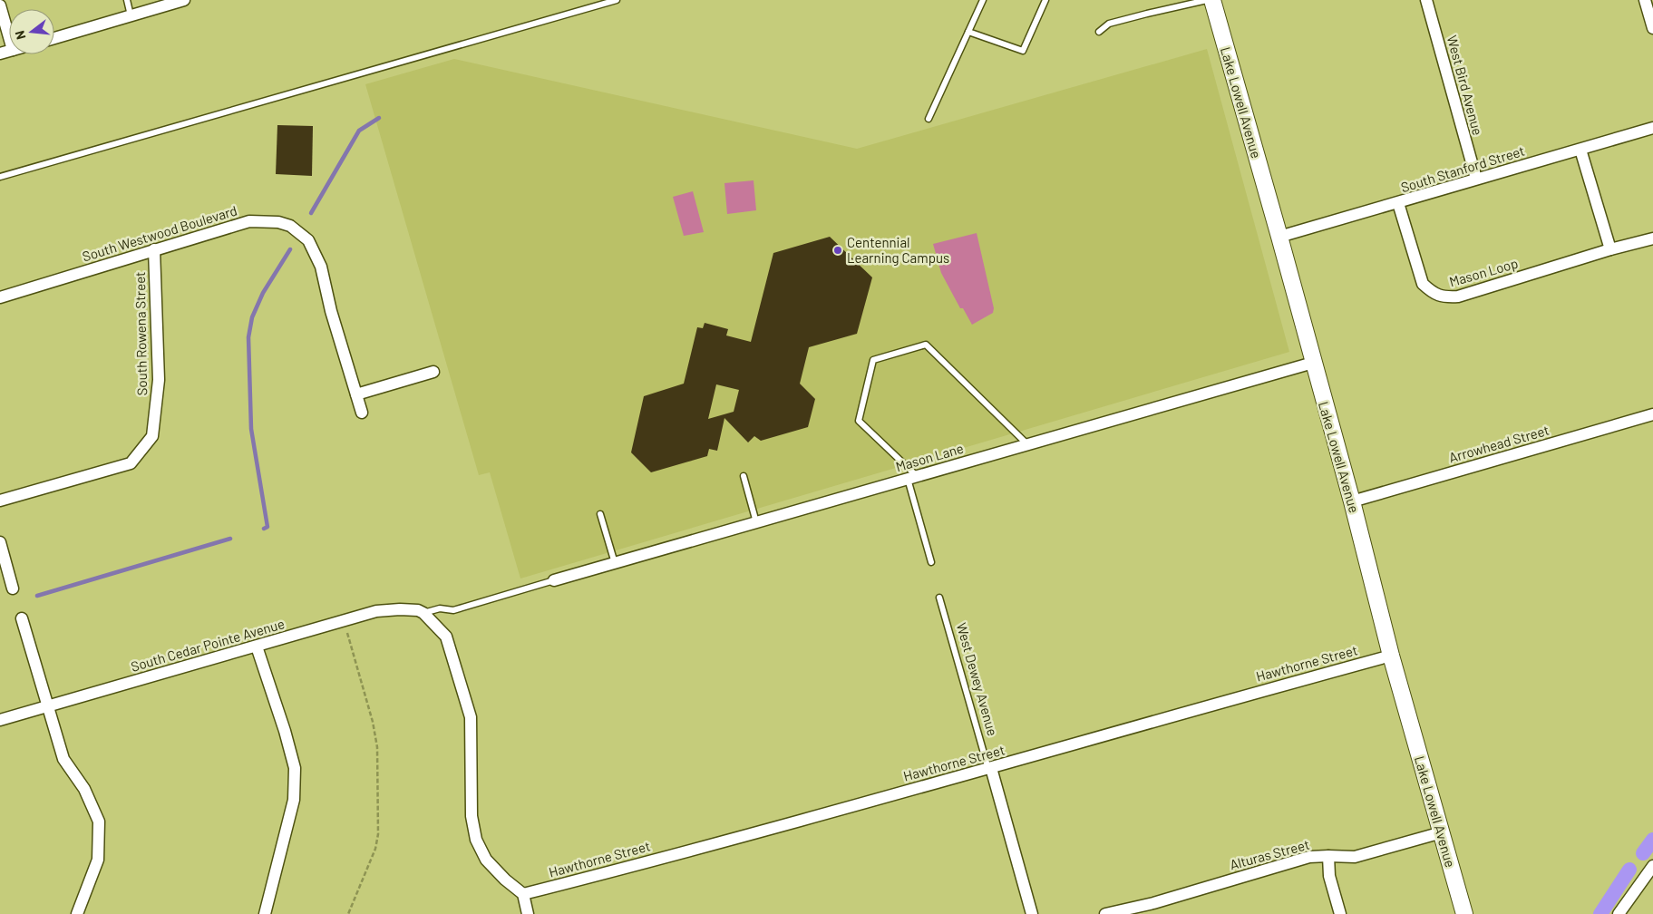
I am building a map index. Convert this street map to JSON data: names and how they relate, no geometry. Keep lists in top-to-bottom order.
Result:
{
  "streets": {
    "main road": ["Lake Lowell Avenue"],
    "street": [
      "West Bird Avenue",
      "South Stanford Street",
      "South Westwood Boulevard",
      "Mason Loop",
      "South Rowena Street",
      "Arrowhead Street",
      "Mason Lane",
      "South Cedar Pointe Avenue",
      "Hawthorne Street",
      "West Dewey Avenue",
      "Alturas Street"
    ]
  },
  "crossings": [
    ["West Bird Avenue", "South Stanford Street"],
    ["Lake Lowell Avenue", "South Stanford Street"],
    ["Lake Lowell Avenue", "Arrowhead Street"],
    ["Lake Lowell Avenue", "Mason Lane"],
    ["Lake Lowell Avenue", "Hawthorne Street"],
    ["Lake Lowell Avenue", "Alturas Street"],
    ["South Stanford Street", "Mason Loop"],
    ["South Westwood Boulevard", "South Rowena Street"],
    ["Hawthorne Street", "West Dewey Avenue"]
  ],
  "places": ["Centennial Learning Campus"],
  "north": "left"
}
